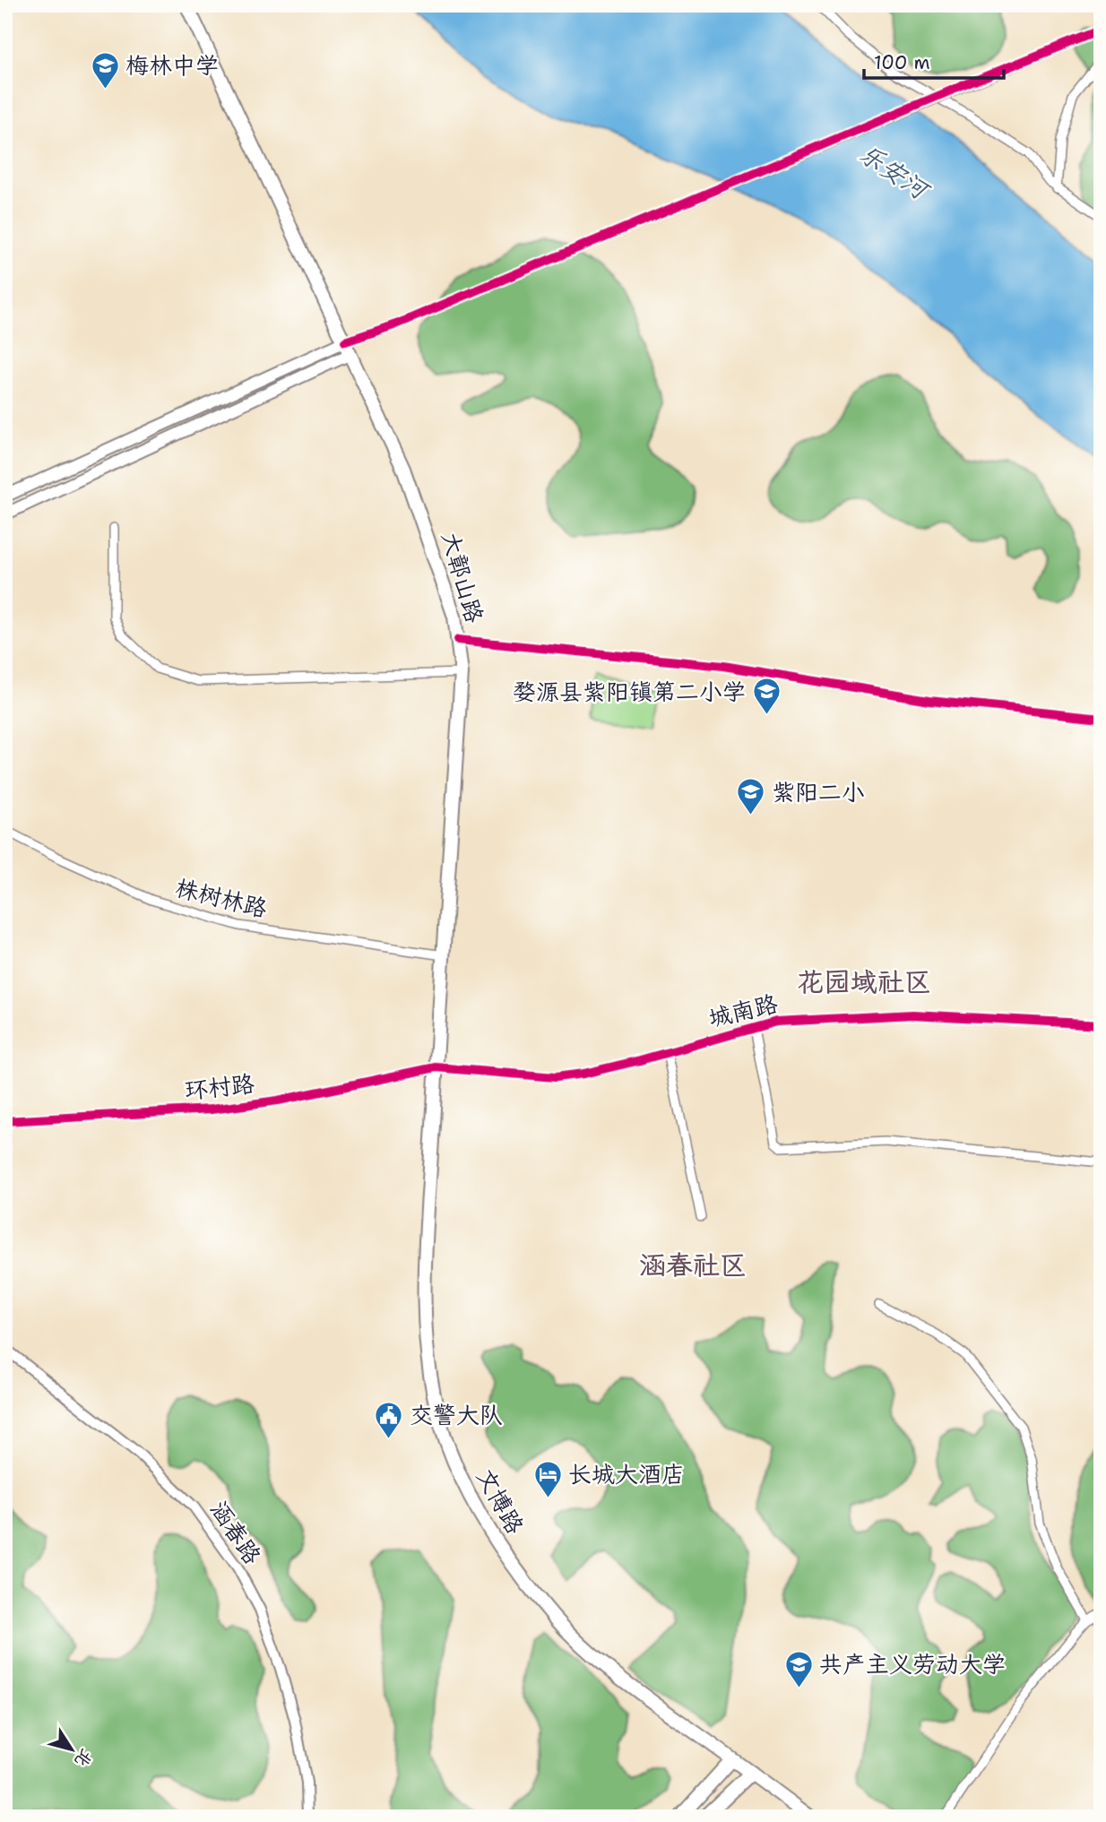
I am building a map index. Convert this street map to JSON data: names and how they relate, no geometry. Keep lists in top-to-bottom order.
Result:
{
  "streets": {
    "main road": ["大鄣山路", "文博路"],
    "street": [
      "株树林路",
      "城南路",
      "环村路",
      "涵春路"
    ]
  },
  "crossings": [
    ["大鄣山路", "株树林路"],
    ["大鄣山路", "城南路"],
    ["大鄣山路", "环村路"],
    ["大鄣山路", "文博路"],
    ["城南路", "环村路"],
    ["城南路", "文博路"],
    ["环村路", "文博路"]
  ],
  "districts": ["花园域社区", "涵春社区"],
  "water": ["乐安河"],
  "places": {
    "school or university": [
      "梅林中学",
      "婺源县紫阳镇第二小学",
      "紫阳二小",
      "共产主义劳动大学"
    ],
    "public building": ["交警大队"],
    "hotel": ["长城大酒店"]
  },
  "scale_bar": "100 m",
  "north": "bottom right"
}
